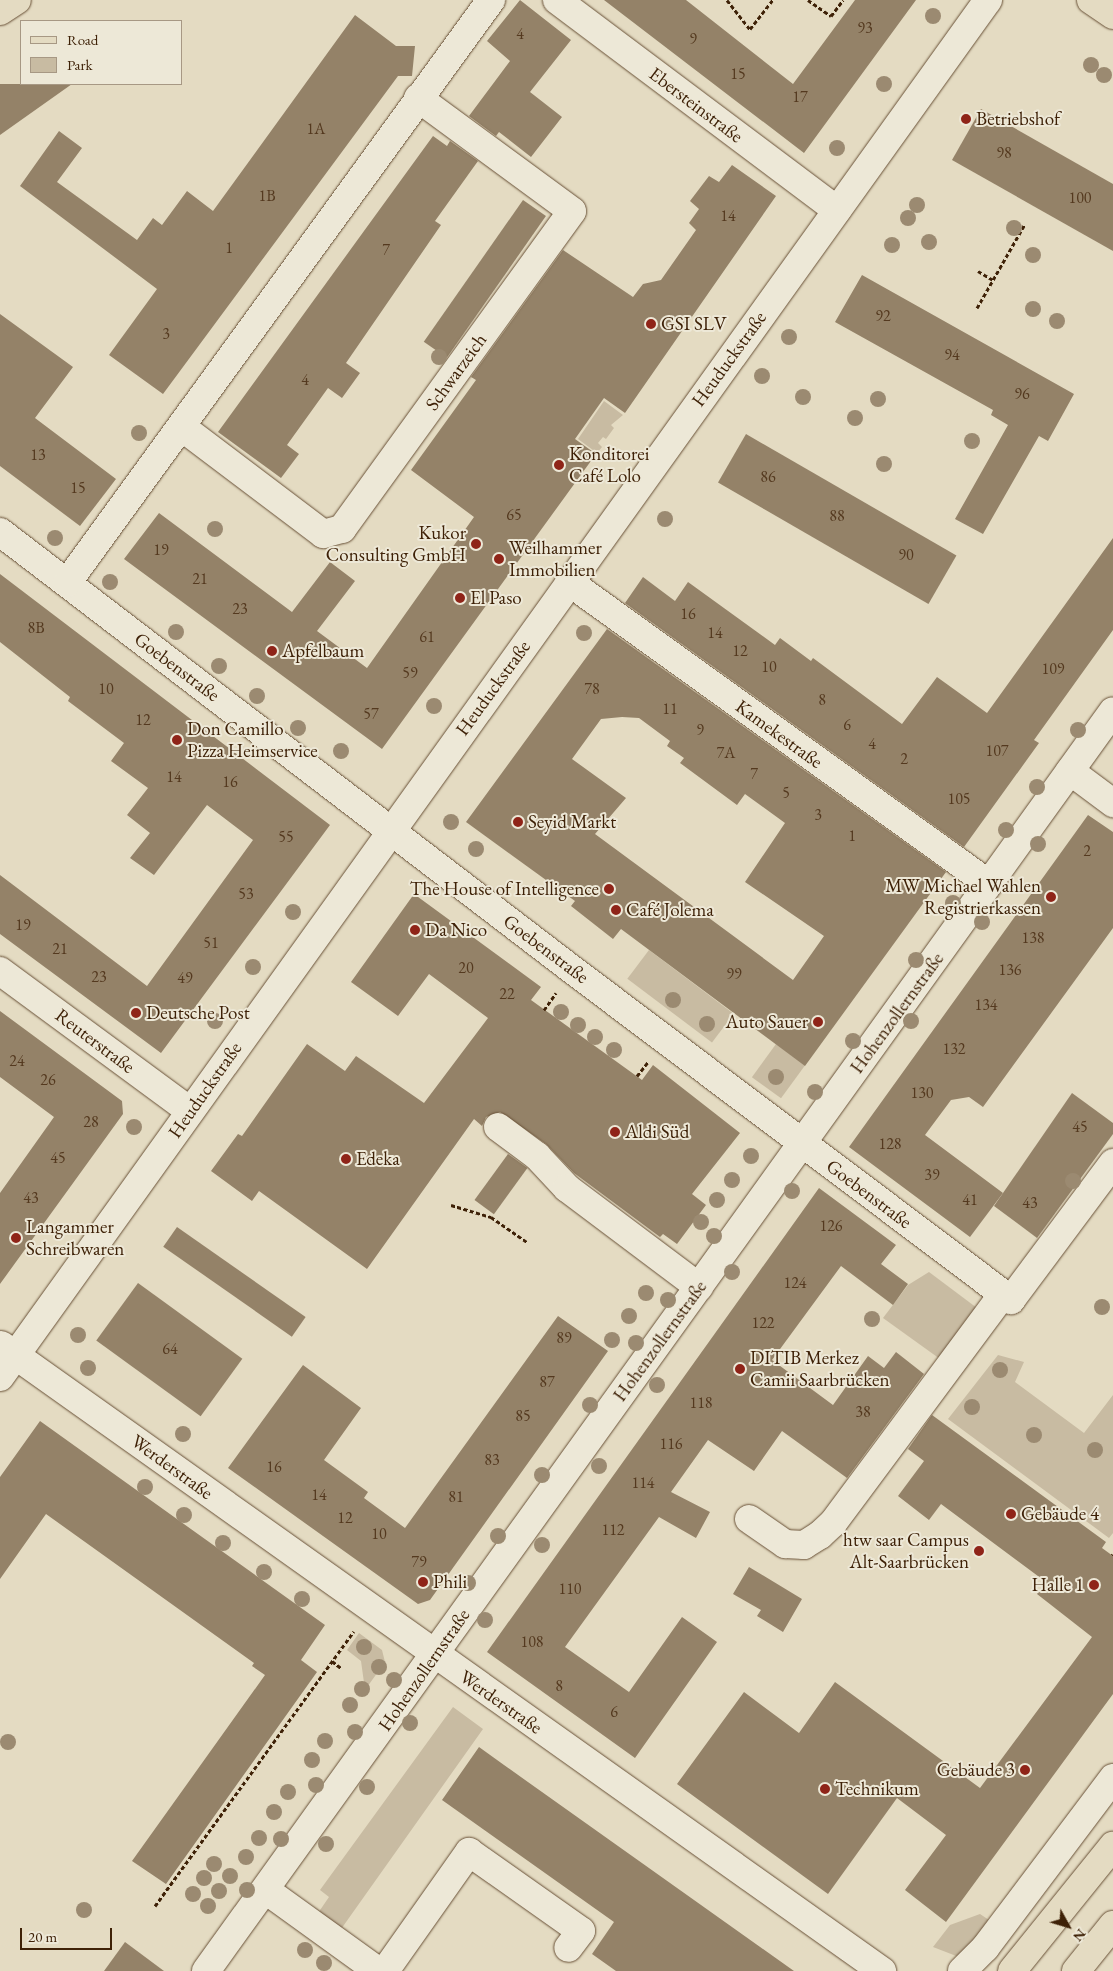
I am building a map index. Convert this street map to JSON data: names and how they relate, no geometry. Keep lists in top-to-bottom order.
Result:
{
  "streets": {
    "street": [
      "Ebersteinstraße",
      "Heuduckstraße",
      "Schwarzeich",
      "Goebenstraße",
      "Kamekestraße",
      "Hohenzollernstraße",
      "Reuterstraße",
      "Werderstraße"
    ]
  },
  "crossings": [
    ["Ebersteinstraße", "Heuduckstraße"],
    ["Heuduckstraße", "Goebenstraße"],
    ["Heuduckstraße", "Kamekestraße"],
    ["Heuduckstraße", "Reuterstraße"],
    ["Heuduckstraße", "Werderstraße"],
    ["Goebenstraße", "Hohenzollernstraße"],
    ["Kamekestraße", "Hohenzollernstraße"],
    ["Hohenzollernstraße", "Werderstraße"]
  ],
  "places": [
    "Betriebshof",
    "GSI SLV",
    "Konditorei Café Lolo",
    "Kukor Consulting GmbH",
    "Weilhammer Immobilien",
    "El Paso",
    "Apfelbaum",
    "Don Camillo Pizza Heimservice",
    "Seyid Markt",
    "The House of Intelligence",
    "MW Michael Wahlen Registrierkassen",
    "Café Jolema",
    "Da Nico",
    "Deutsche Post",
    "Auto Sauer",
    "Aldi Süd",
    "Edeka",
    "Langammer Schreibwaren",
    "DITIB Merkez Camii Saarbrücken",
    "Gebäude 4",
    "htw saar Campus Alt-Saarbrücken",
    "Phili",
    "Halle 1",
    "Gebäude 3",
    "Technikum"
  ],
  "house_numbers": [
    "93",
    "4",
    "9",
    "15",
    "17",
    "1A",
    "98",
    "1B",
    "100",
    "14",
    "1",
    "7",
    "92",
    "3",
    "94",
    "4",
    "96",
    "13",
    "86",
    "15",
    "65",
    "88",
    "19",
    "90",
    "21",
    "23",
    "16",
    "8B",
    "14",
    "61",
    "12",
    "10",
    "109",
    "59",
    "10",
    "78",
    "8",
    "11",
    "57",
    "12",
    "6",
    "9",
    "4",
    "107",
    "7A",
    "2",
    "7",
    "14",
    "16",
    "5",
    "105",
    "3",
    "1",
    "55",
    "2",
    "53",
    "19",
    "138",
    "51",
    "21",
    "20",
    "136",
    "99",
    "23",
    "49",
    "22",
    "134",
    "132",
    "24",
    "26",
    "130",
    "28",
    "45",
    "128",
    "45",
    "39",
    "43",
    "41",
    "43",
    "126",
    "124",
    "122",
    "89",
    "64",
    "87",
    "118",
    "38",
    "85",
    "116",
    "83",
    "16",
    "114",
    "14",
    "81",
    "12",
    "112",
    "10",
    "79",
    "110",
    "108",
    "8",
    "6"
  ],
  "legend": ["Road", "Park"],
  "scale_bar": "20 m",
  "north": "bottom right"
}
